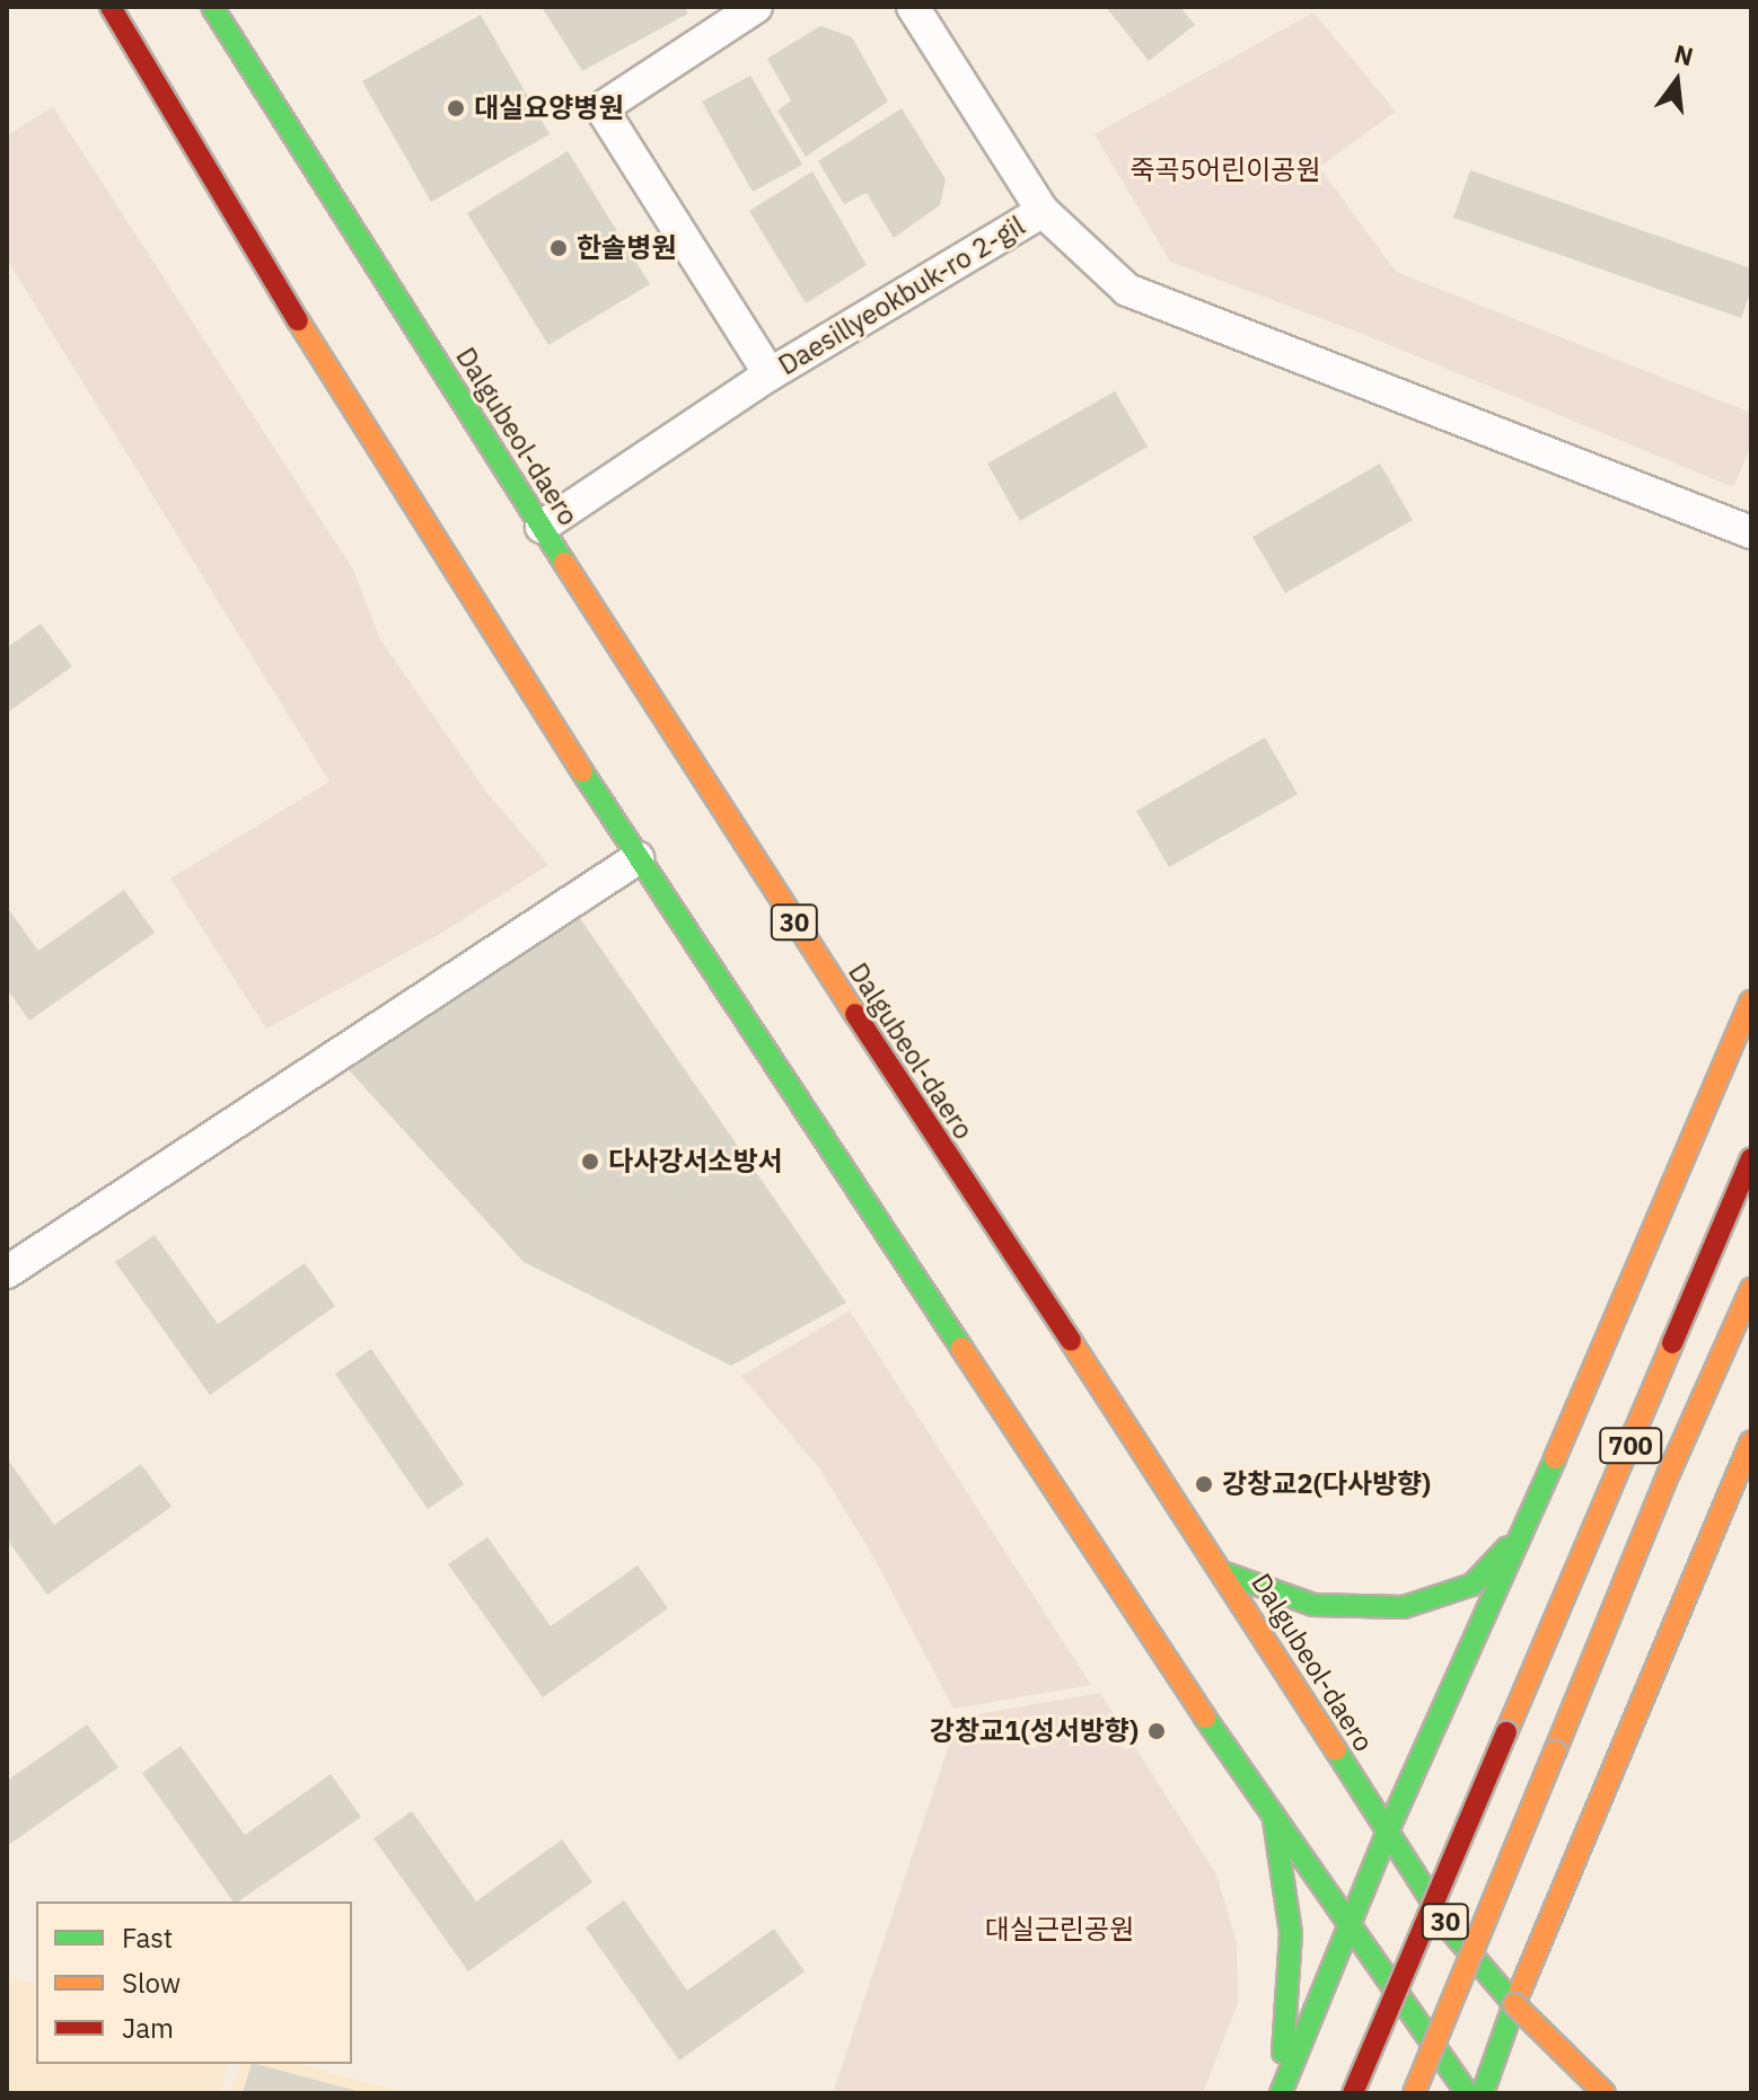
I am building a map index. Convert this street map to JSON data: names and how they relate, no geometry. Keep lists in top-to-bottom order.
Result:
{
  "streets": {
    "main road": ["Dalgubeol-daero", "30", "700"],
    "street": ["Daesillyeokbuk-ro 2-gil"]
  },
  "parks": ["죽곡5어린이공원", "대실근린공원"],
  "places": [
    "대실요양병원",
    "한솔병원",
    "다사강서소방서",
    "강창교2(다사방향)",
    "강창교1(성서방향)"
  ],
  "legend": ["Fast", "Slow", "Jam"],
  "north": "top"
}
